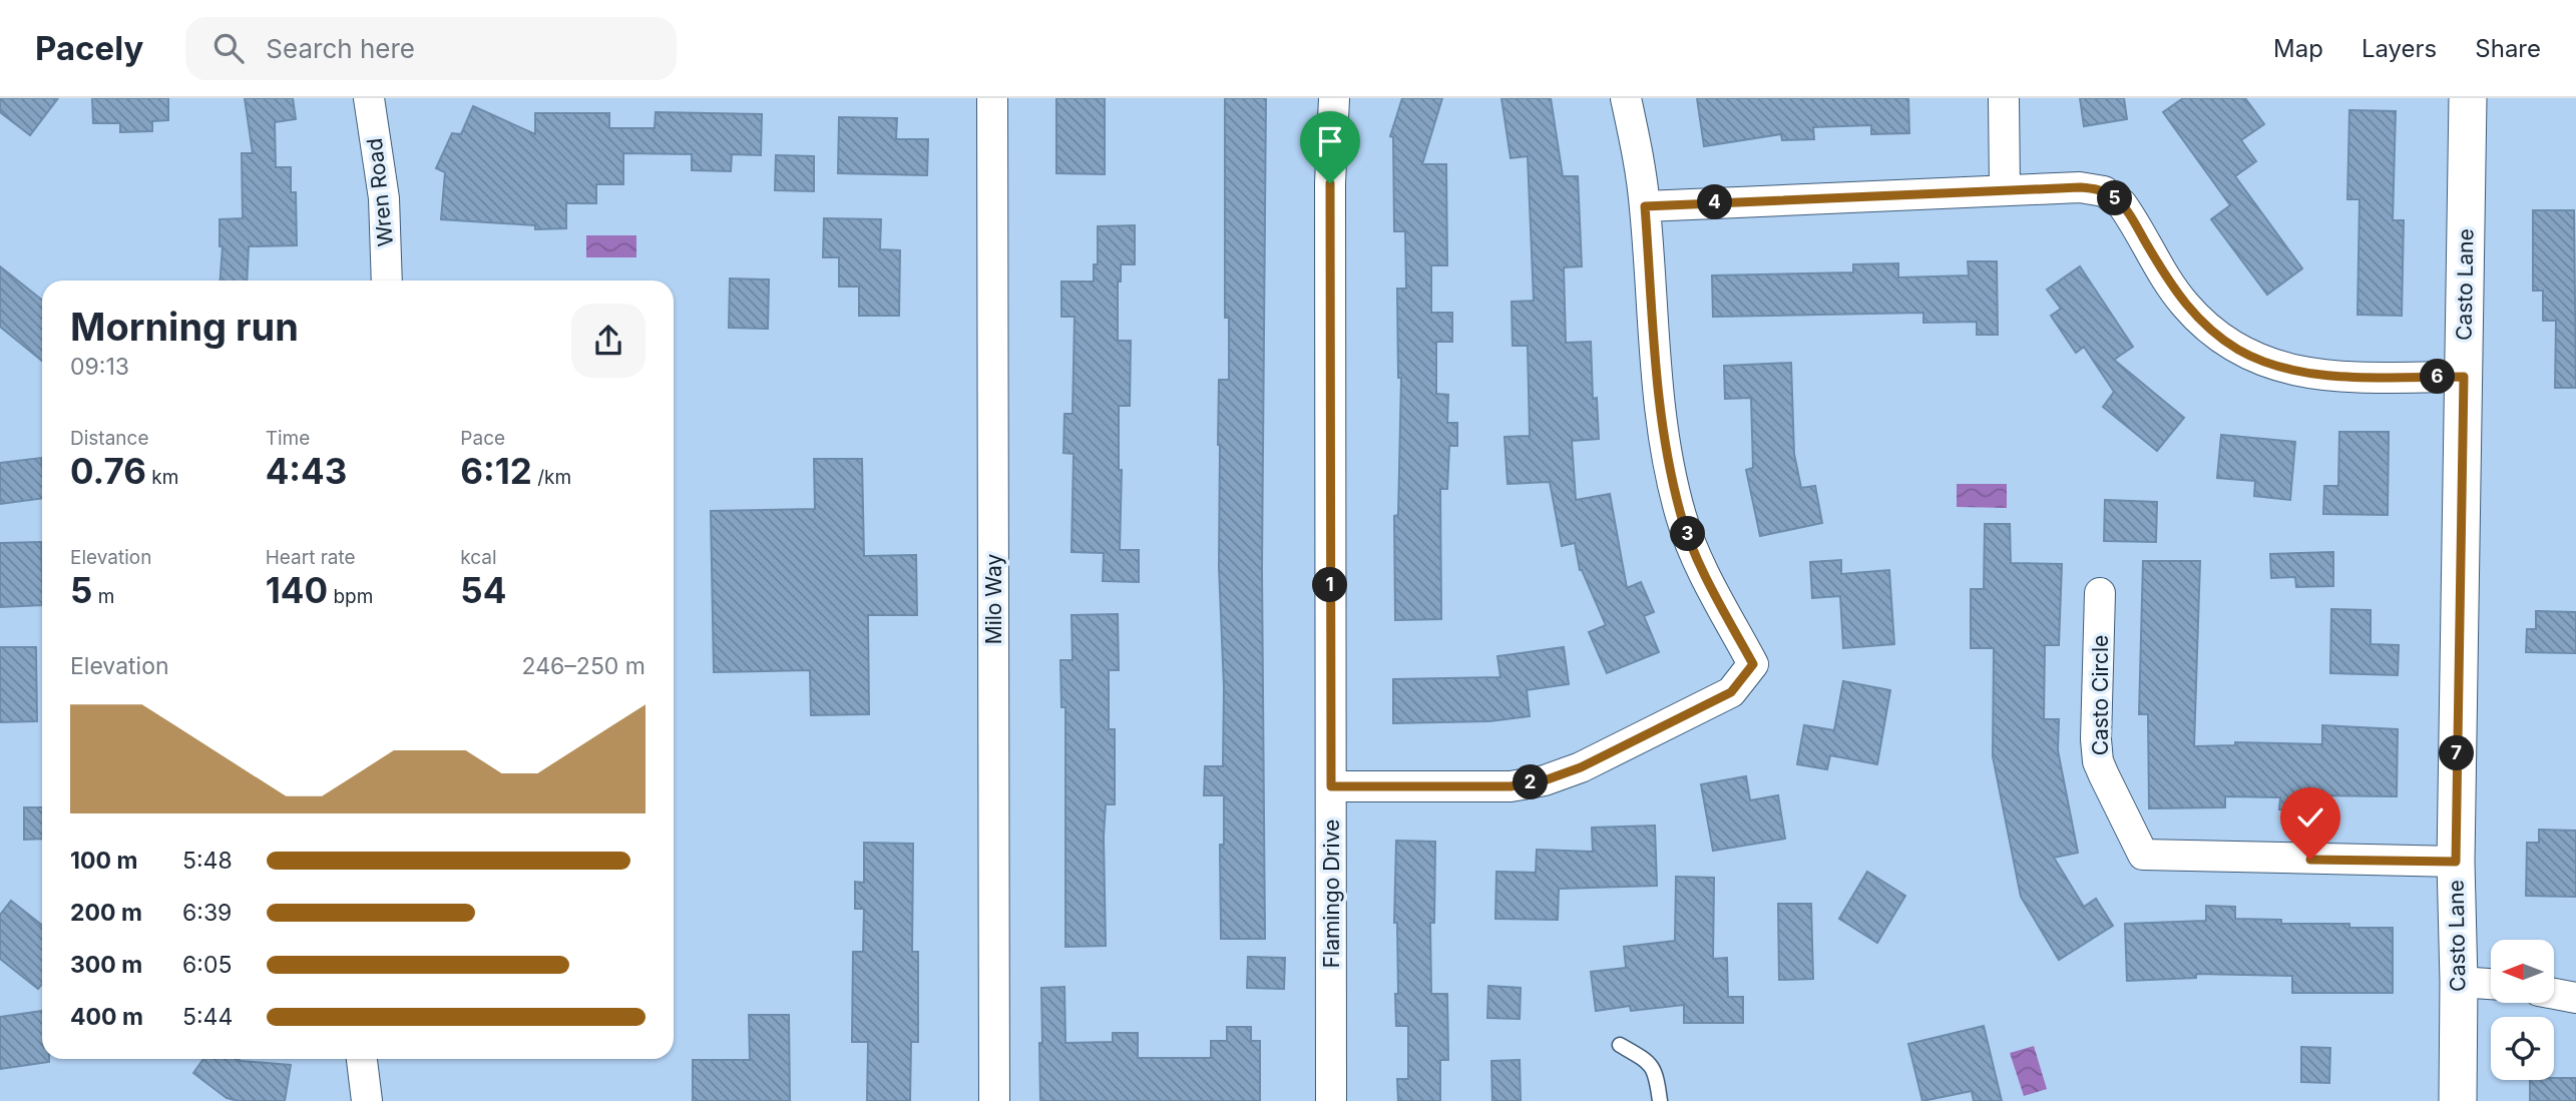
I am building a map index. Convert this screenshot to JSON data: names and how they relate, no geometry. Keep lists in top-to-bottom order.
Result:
{
  "streets": {
    "street": [
      "Wren Road",
      "Casto Lane",
      "Milo Way",
      "Casto Circle",
      "Flamingo Drive"
    ]
  },
  "crossings": [
    ["Casto Lane", "Casto Circle"]
  ],
  "north": "left",
  "page": {
    "header": "Pacely",
    "search": "Search here",
    "nav": ["Map", "Layers", "Share"],
    "pins": [
      "5",
      "4",
      "6",
      "3",
      "1",
      "7",
      "2"
    ],
    "heading": ["Morning run", "09:13"],
    "stats": [
      ["Distance", "0.76 km"],
      ["Time", "4:43"],
      ["Pace", "6:12 /km"],
      ["Elevation", "5 m"],
      ["Heart rate", "140 bpm"],
      ["kcal", "54"]
    ],
    "chart": ["Elevation", "246–250 m"],
    "list": [
      {
        "name": "100 m",
        "note": "5:48"
      },
      {
        "name": "200 m",
        "note": "6:39"
      },
      {
        "name": "300 m",
        "note": "6:05"
      },
      {
        "name": "400 m",
        "note": "5:44"
      }
    ]
  }
}
